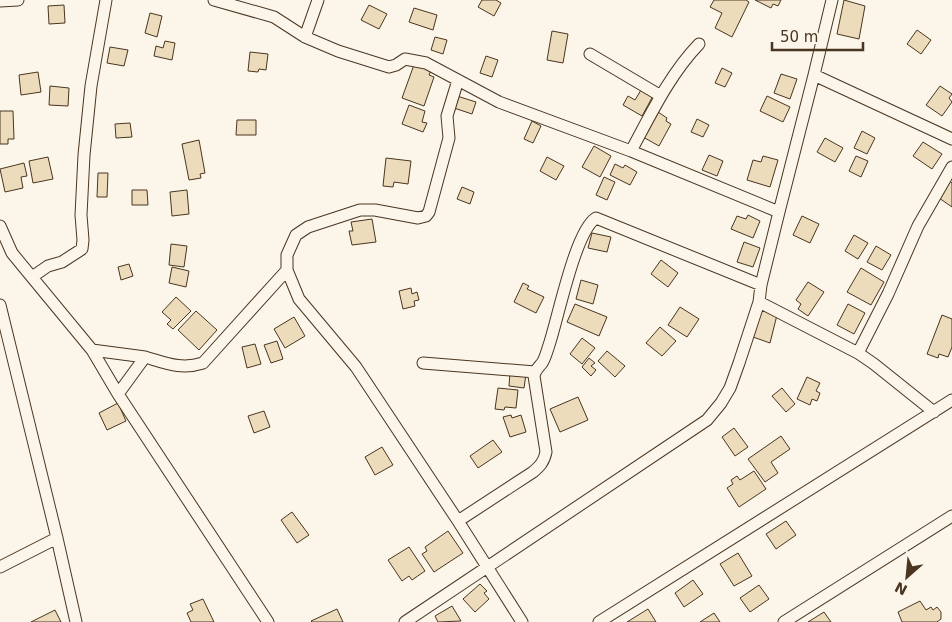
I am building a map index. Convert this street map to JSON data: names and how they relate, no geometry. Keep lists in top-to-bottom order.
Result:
{
  "scale_bar": "50 m",
  "north": "bottom left"
}
